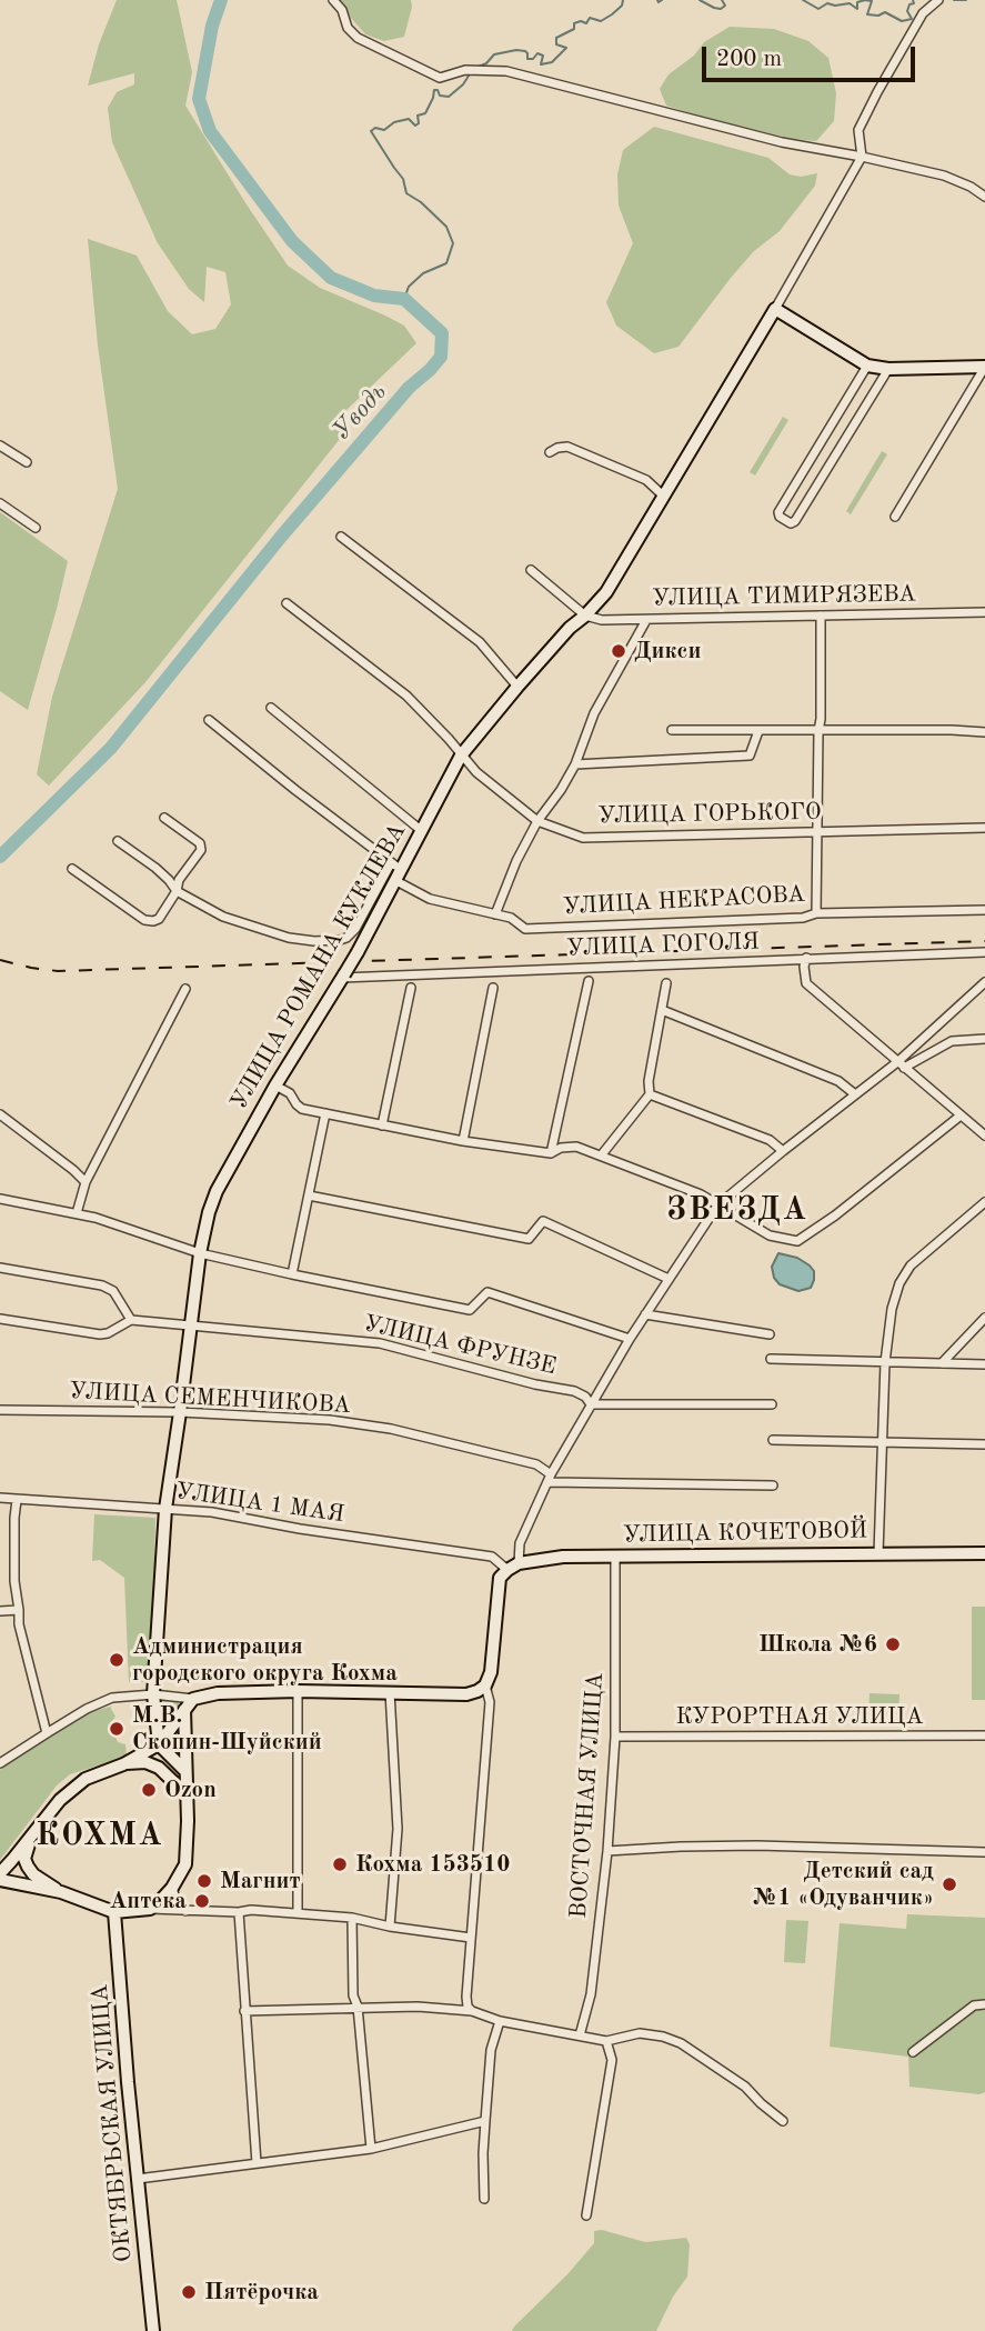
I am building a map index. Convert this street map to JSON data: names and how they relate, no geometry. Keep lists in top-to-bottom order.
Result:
{
  "streets": {
    "street": [
      "УЛИЦА ТИМИРЯЗЕВА",
      "УЛИЦА ГОРЬКОГО",
      "УЛИЦА НЕКРАСОВА",
      "УЛИЦА ГОГОЛЯ",
      "УЛИЦА РОМАНА КУКЛЕВА",
      "УЛИЦА ФРУНЗЕ",
      "УЛИЦА СЕМЕНЧИКОВА",
      "УЛИЦА 1 МАЯ",
      "УЛИЦА КОЧЕТОВОЙ",
      "КУРОРТНАЯ УЛИЦА",
      "ВОСТОЧНАЯ УЛИЦА",
      "ОКТЯБРЬСКАЯ УЛИЦА"
    ]
  },
  "crossings": [
    ["УЛИЦА ТИМИРЯЗЕВА", "УЛИЦА РОМАНА КУКЛЕВА"],
    ["УЛИЦА ГОРЬКОГО", "УЛИЦА РОМАНА КУКЛЕВА"],
    ["УЛИЦА НЕКРАСОВА", "УЛИЦА РОМАНА КУКЛЕВА"],
    ["УЛИЦА ГОГОЛЯ", "УЛИЦА РОМАНА КУКЛЕВА"],
    ["УЛИЦА РОМАНА КУКЛЕВА", "УЛИЦА ФРУНЗЕ"],
    ["УЛИЦА РОМАНА КУКЛЕВА", "УЛИЦА СЕМЕНЧИКОВА"],
    ["УЛИЦА РОМАНА КУКЛЕВА", "УЛИЦА 1 МАЯ"],
    ["УЛИЦА 1 МАЯ", "УЛИЦА КОЧЕТОВОЙ"],
    ["УЛИЦА КОЧЕТОВОЙ", "ВОСТОЧНАЯ УЛИЦА"],
    ["КУРОРТНАЯ УЛИЦА", "ВОСТОЧНАЯ УЛИЦА"]
  ],
  "districts": ["ЗВЕЗДА", "КОХМА"],
  "water": ["Уводь"],
  "places": [
    "Дикси",
    "Школа №6",
    "Администрация городского округа Кохма",
    "М.В. Скопин-Шуйский",
    "Ozon",
    "Кохма 153510",
    "Магнит",
    "Детский сад №1 «Одуванчик»",
    "Аптека",
    "Пятёрочка"
  ],
  "scale_bar": "200 m"
}
